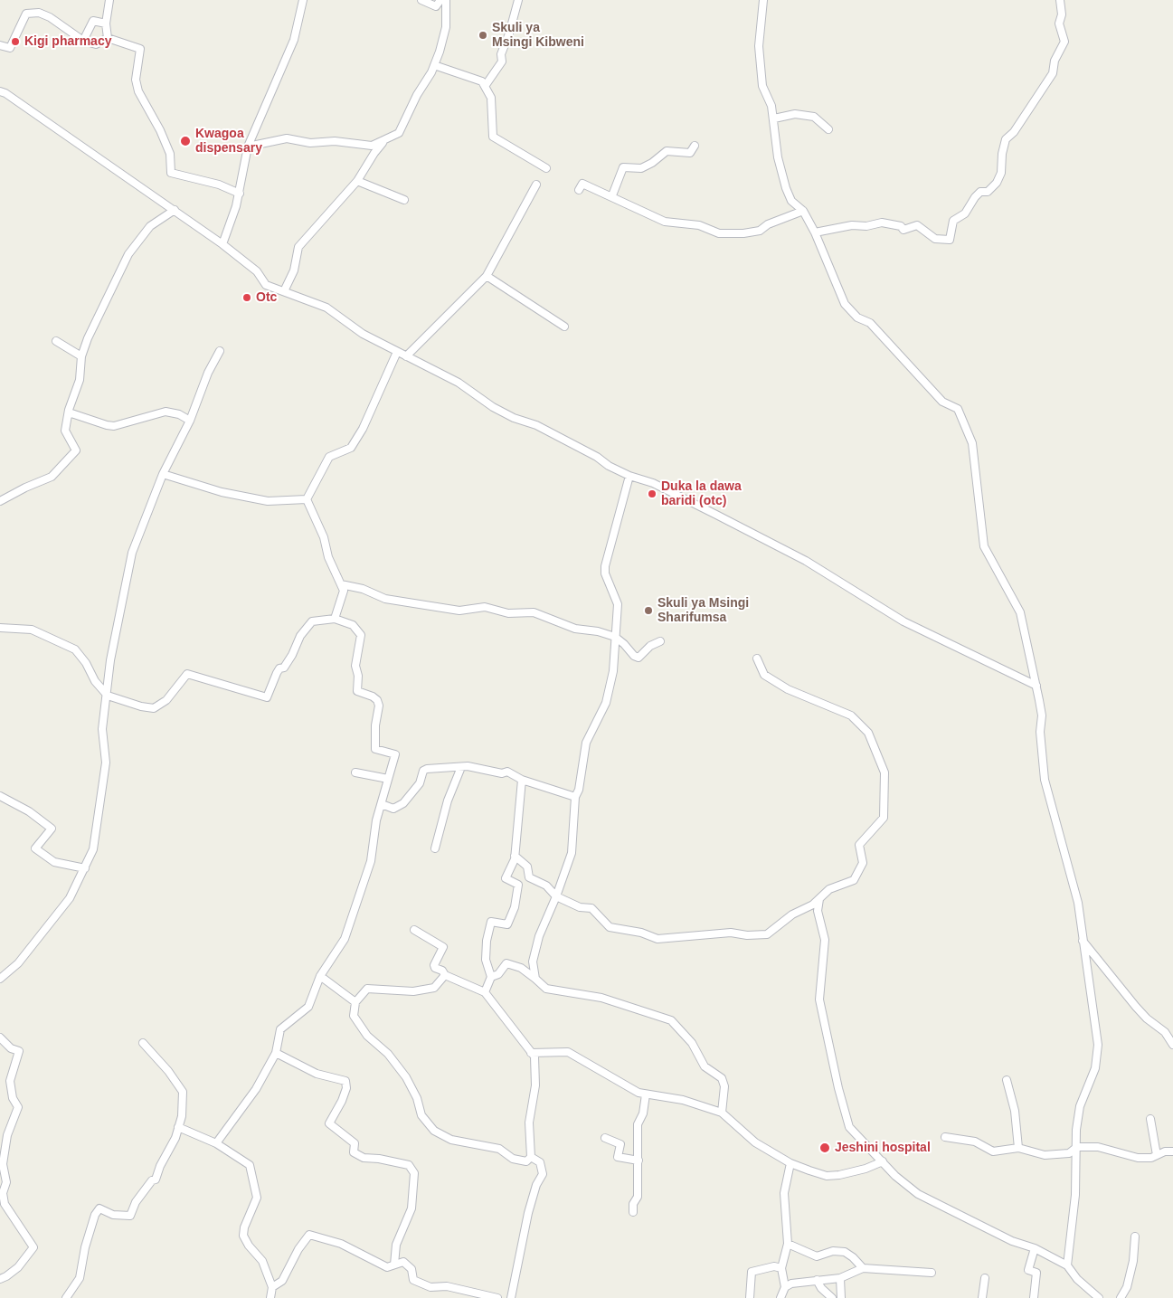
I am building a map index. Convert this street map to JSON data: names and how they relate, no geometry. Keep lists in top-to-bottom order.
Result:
{
  "places": [
    "Skuli ya Msingi Kibweni",
    "Kigi pharmacy",
    "Kwagoa dispensary",
    "Otc",
    "Duka la dawa baridi (otc)",
    "Skuli ya Msingi Sharifumsa",
    "Jeshini hospital"
  ]
}
